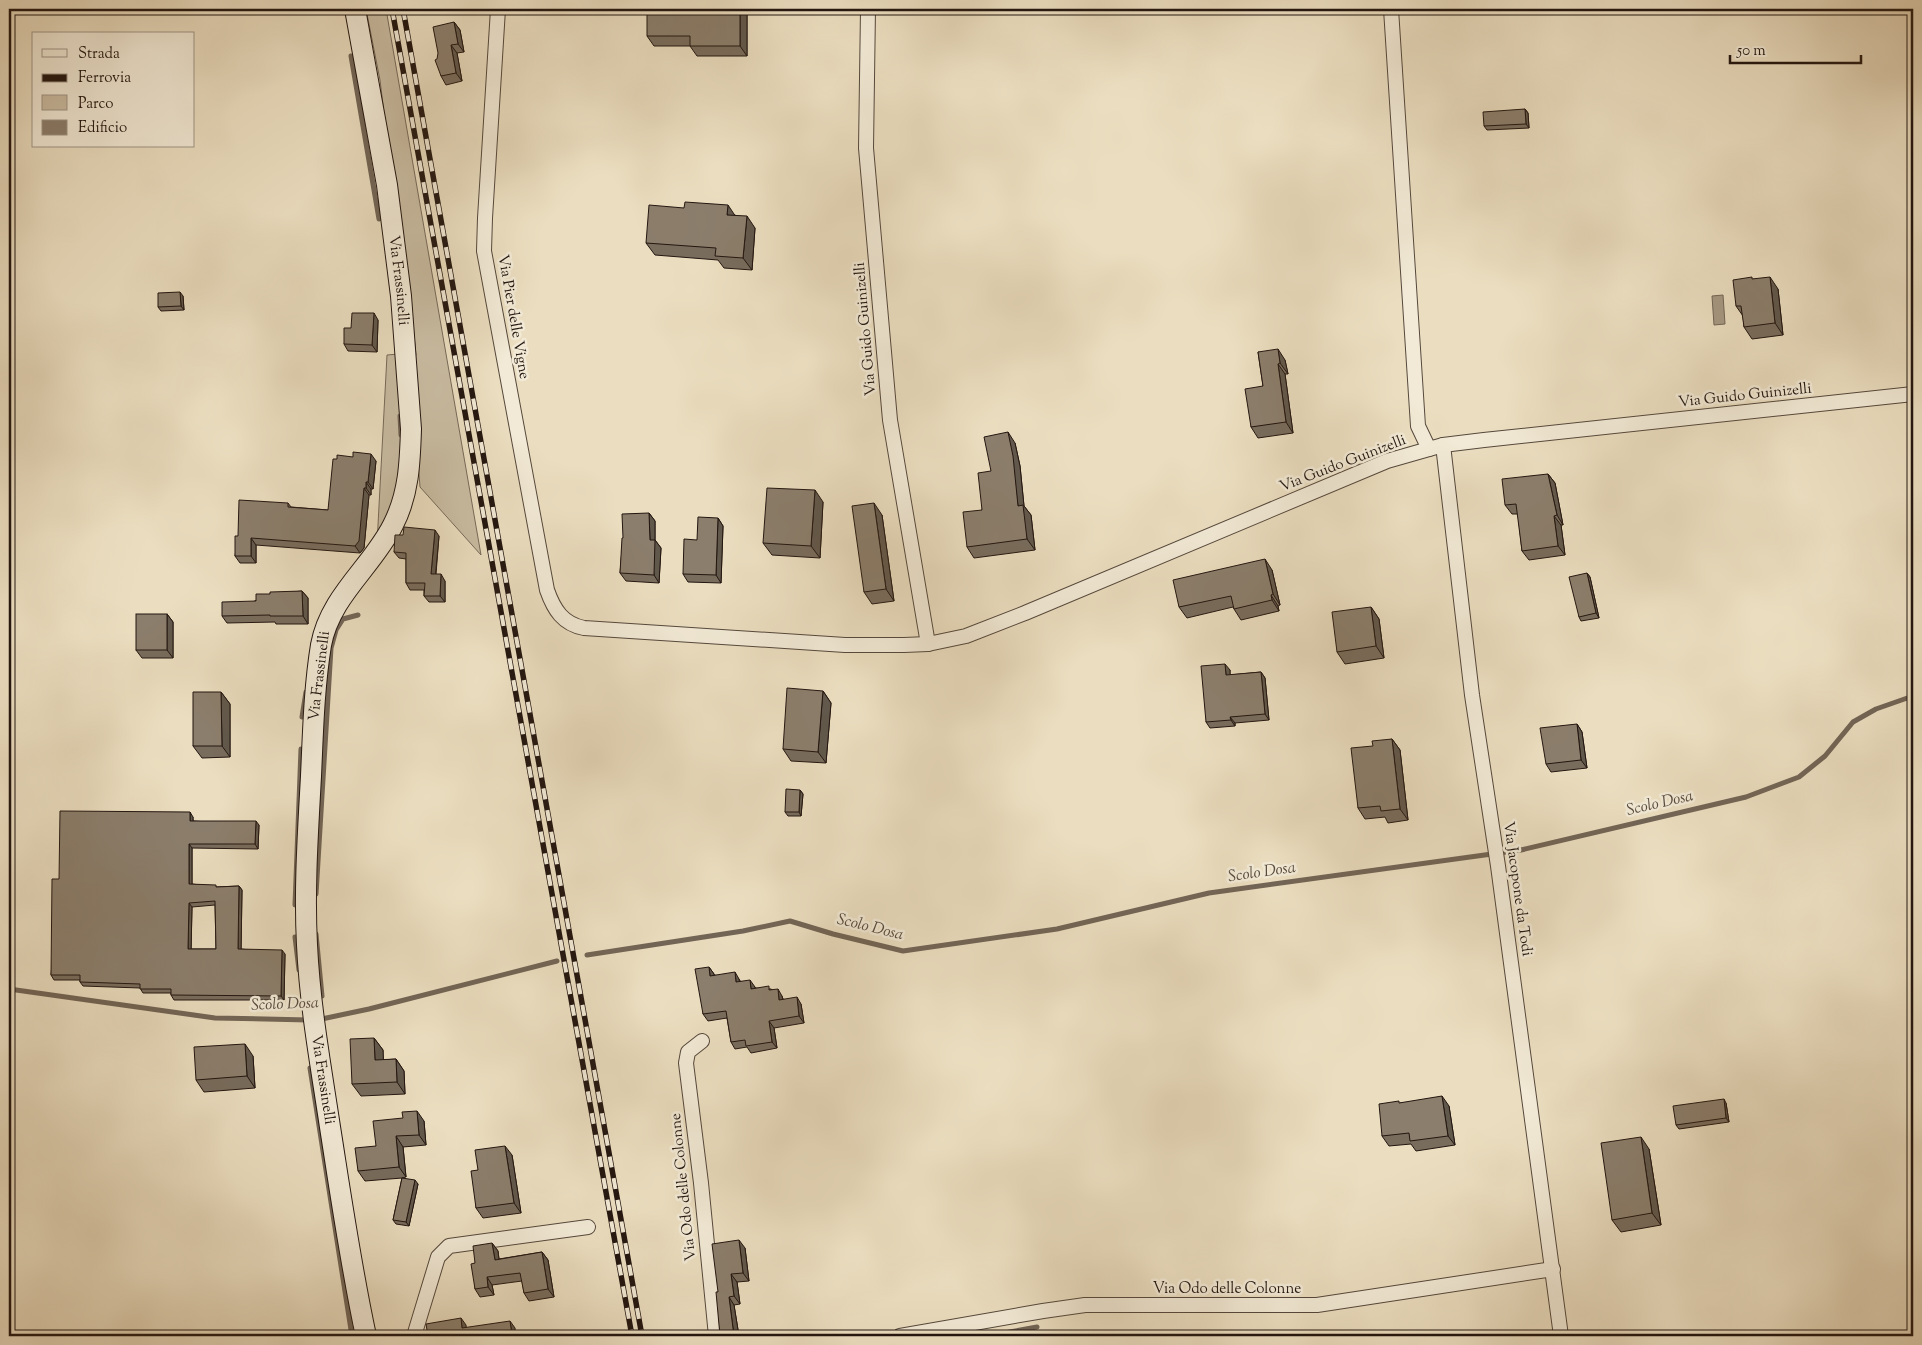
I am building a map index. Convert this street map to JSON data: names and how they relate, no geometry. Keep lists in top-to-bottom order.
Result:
{
  "streets": {
    "street": [
      "Via Frassinelli",
      "Via Pier delle Vigne",
      "Via Guido Guinizelli",
      "Via Jacopone da Todi",
      "Via Odo delle Colonne"
    ]
  },
  "crossings": [
    ["Via Pier delle Vigne", "Via Guido Guinizelli"],
    ["Via Guido Guinizelli", "Via Jacopone da Todi"],
    ["Via Jacopone da Todi", "Via Odo delle Colonne"]
  ],
  "water": ["Scolo Dosa"],
  "legend": [
    "Strada",
    "Ferrovia",
    "Parco",
    "Edificio"
  ],
  "scale_bar": "50 m"
}
